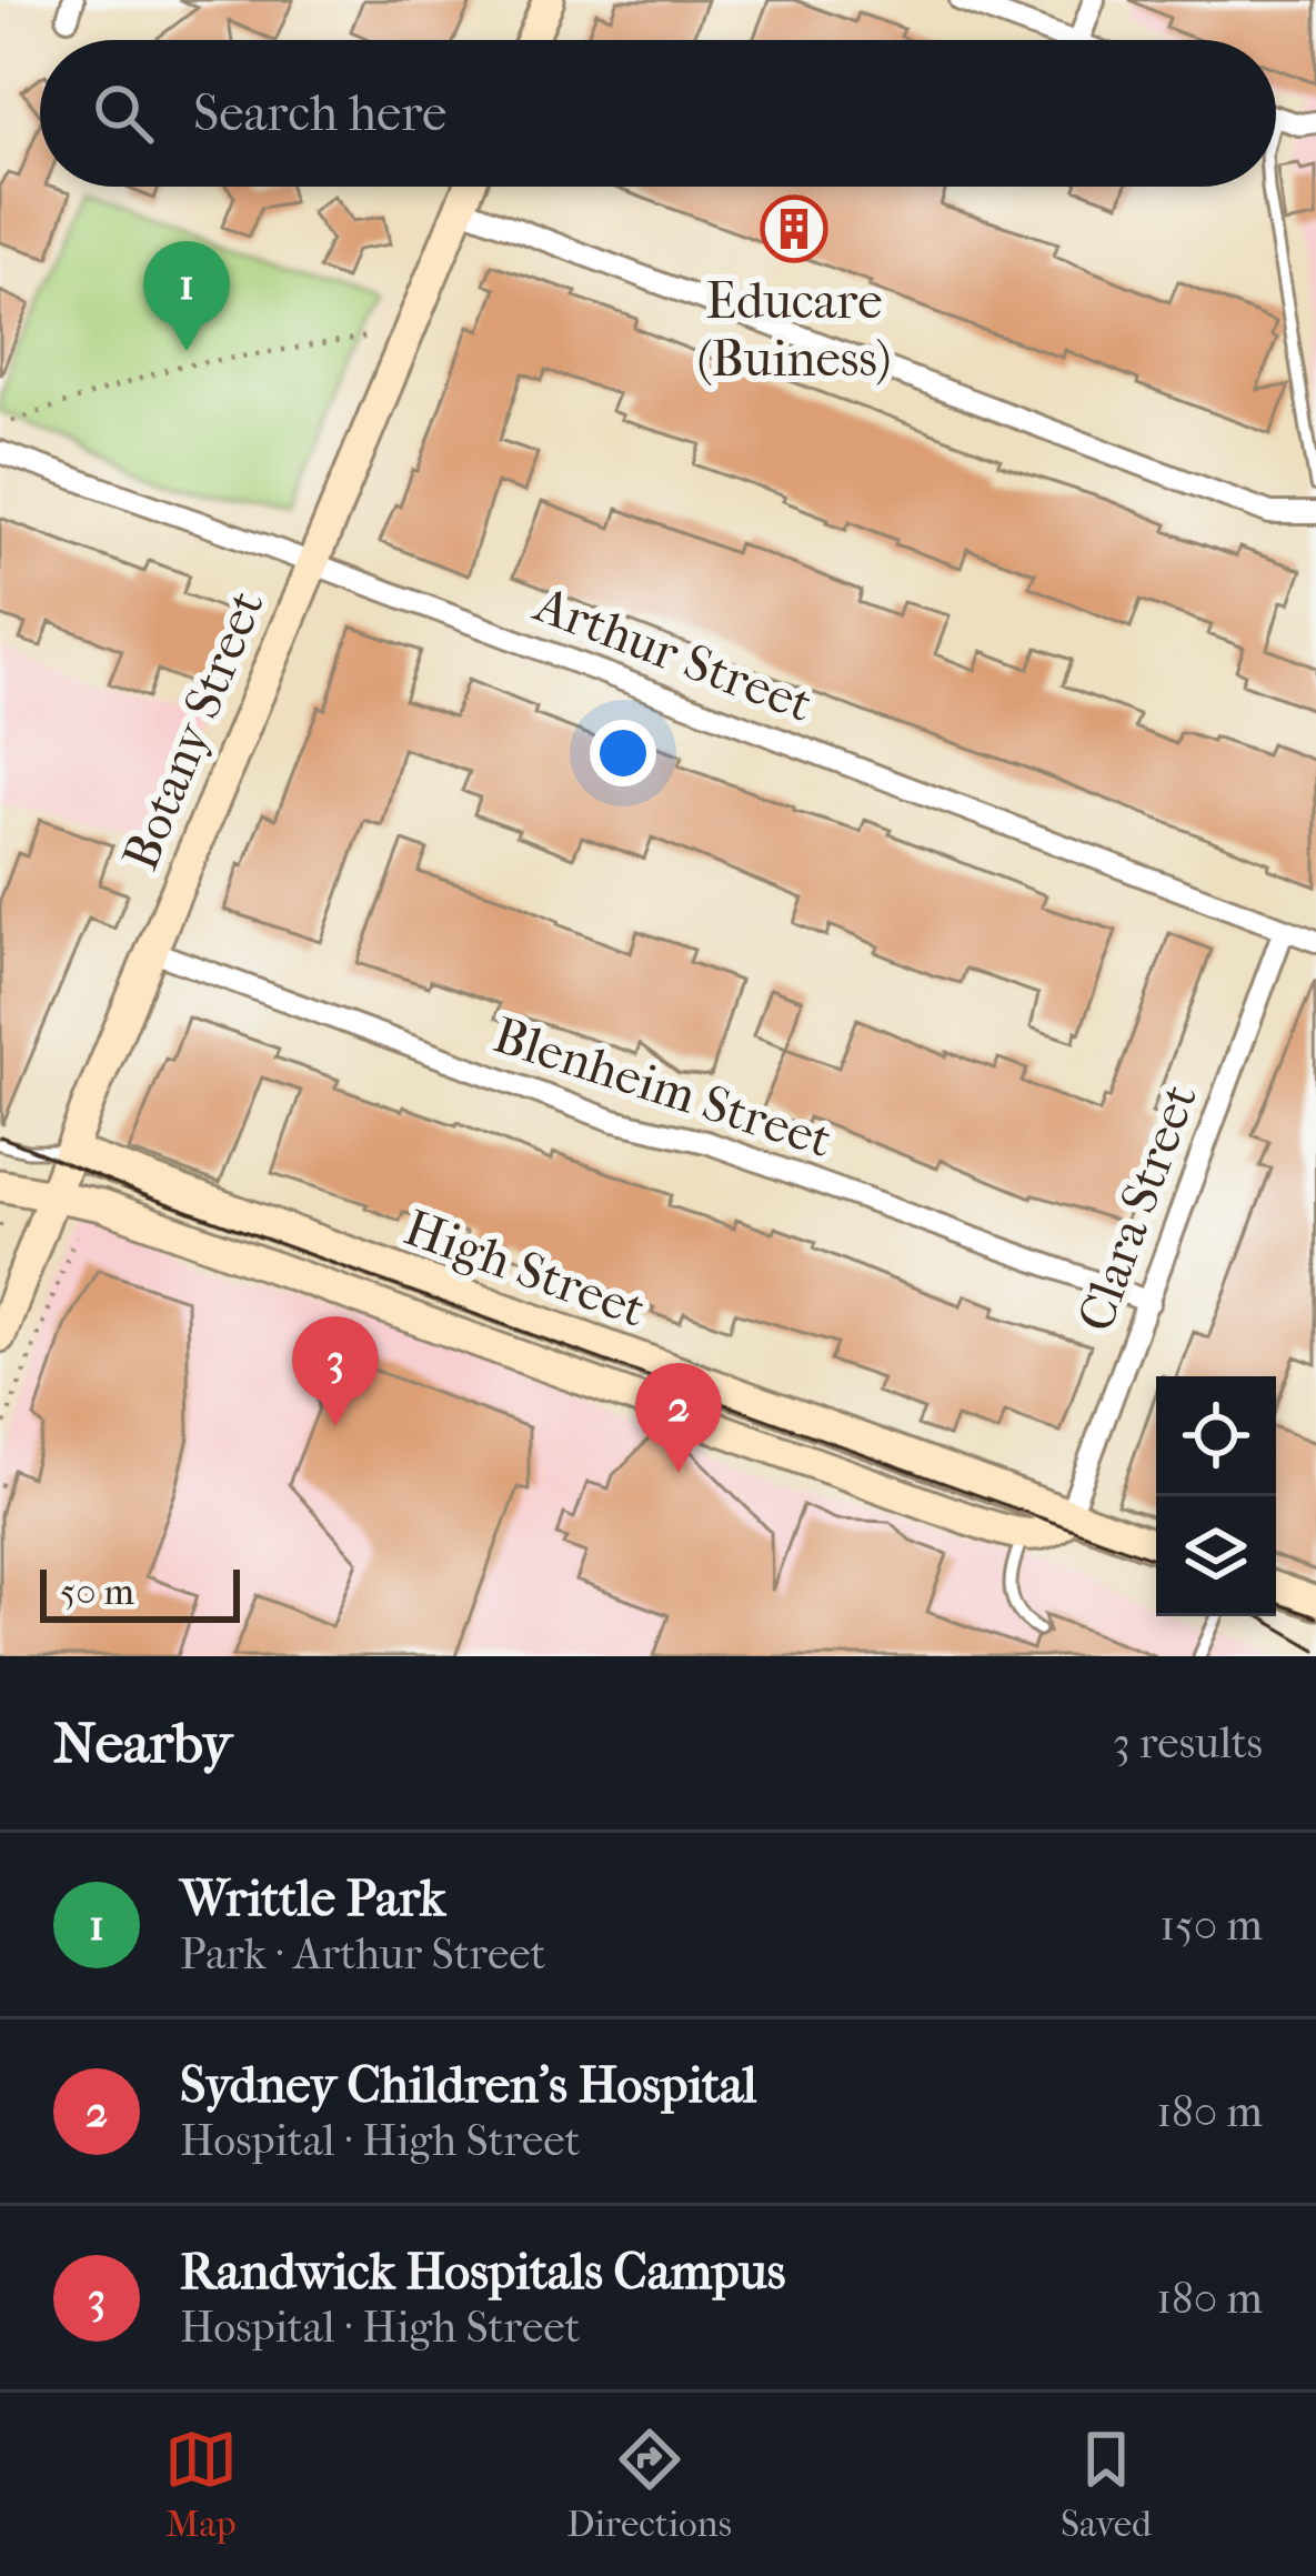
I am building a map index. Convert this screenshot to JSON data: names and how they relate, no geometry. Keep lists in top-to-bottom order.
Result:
{
  "streets": {
    "street": [
      "Arthur Street",
      "Botany Street",
      "Blenheim Street",
      "Clara Street",
      "High Street"
    ]
  },
  "crossings": [
    ["Arthur Street", "Botany Street"],
    ["Arthur Street", "Clara Street"],
    ["Botany Street", "Blenheim Street"],
    ["Botany Street", "High Street"],
    ["Blenheim Street", "Clara Street"],
    ["Clara Street", "High Street"]
  ],
  "places": {
    "building": ["Educare (Buiness)"]
  },
  "scale_bar": "50 m",
  "page": {
    "search": "Search here",
    "pins": ["1", "3", "2"],
    "scale": "50 m",
    "heading": ["Nearby", "3 results"],
    "list": [
      {
        "mark": "1",
        "name": "Writtle Park",
        "note": "Park · Arthur Street",
        "value": "150 m"
      },
      {
        "mark": "2",
        "name": "Sydney Children's Hospital",
        "note": "Hospital · High Street",
        "value": "180 m"
      },
      {
        "mark": "3",
        "name": "Randwick Hospitals Campus",
        "note": "Hospital · High Street",
        "value": "180 m"
      }
    ],
    "nav": ["Map", "Directions", "Saved"]
  }
}
